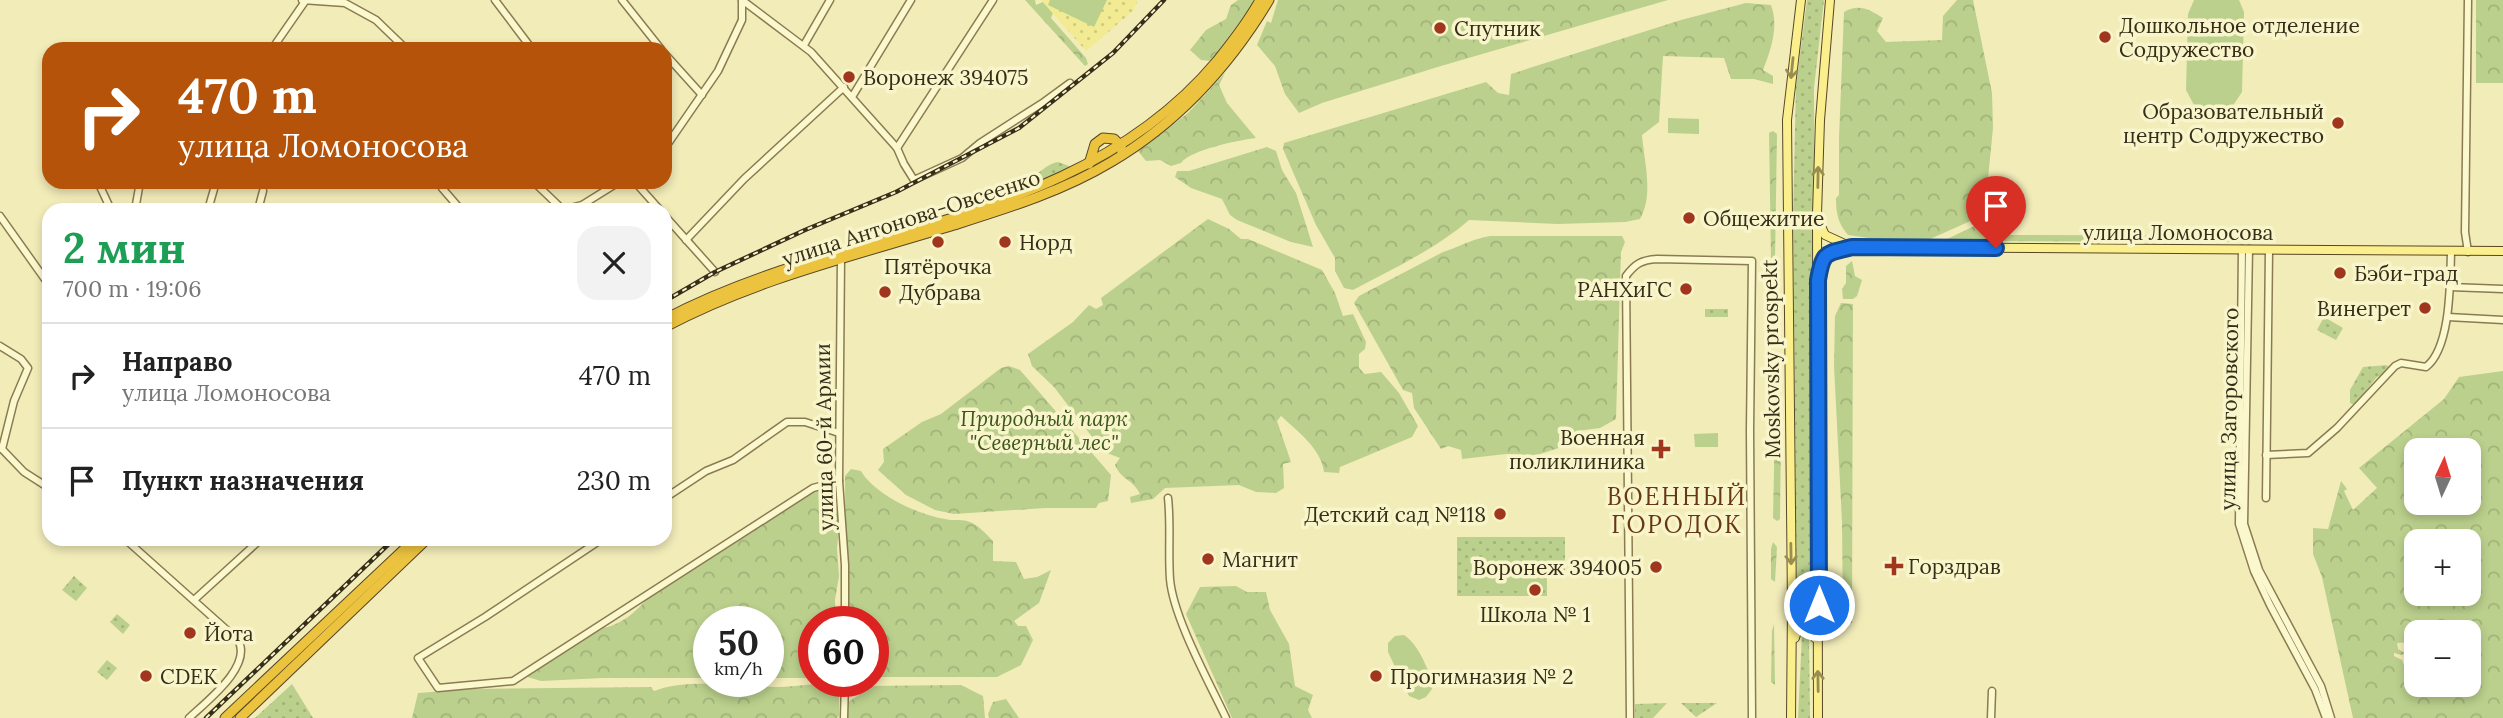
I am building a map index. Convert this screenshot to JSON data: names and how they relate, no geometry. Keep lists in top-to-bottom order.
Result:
{
  "streets": {
    "highway": ["улица Антонова-Овсеенко"],
    "main road": ["улица Ломоносова", "Moskovsky prospekt"],
    "street": ["улица Загоровского", "улица 60-й Армии"]
  },
  "crossings": [
    ["улица Антонова-Овсеенко", "улица 60-й Армии"],
    ["улица Ломоносова", "улица Загоровского"]
  ],
  "districts": ["ВОЕННЫЙ ГОРОДОК"],
  "parks": ["Природный парк \"Северный лес\""],
  "places": {
    "other": [
      "Спутник",
      "Дошкольное отделение Содружество",
      "Воронеж 394075",
      "Образовательный центр Содружество",
      "Общежитие",
      "Пятёрочка",
      "Норд",
      "Бэби-град",
      "РАНХиГС",
      "Дубрава",
      "Винегрет",
      "Детский сад №118",
      "Магнит",
      "Воронеж 394005",
      "Школа № 1",
      "Йота",
      "CDEK",
      "Прогимназия № 2"
    ],
    "health": ["Военная поликлиника", "Горздрав"]
  },
  "north": "top",
  "page": {
    "turn": ["470 m", "улица Ломоносова"],
    "heading": ["2 мин", "700 m · 19:06"],
    "list": [
      {
        "name": "Направо",
        "note": "улица Ломоносова",
        "value": "470 m"
      },
      {
        "name": "Пункт назначения",
        "value": "230 m"
      }
    ],
    "map_buttons": ["+", "−"],
    "speed": "50 km/h",
    "limit": "60"
  }
}
